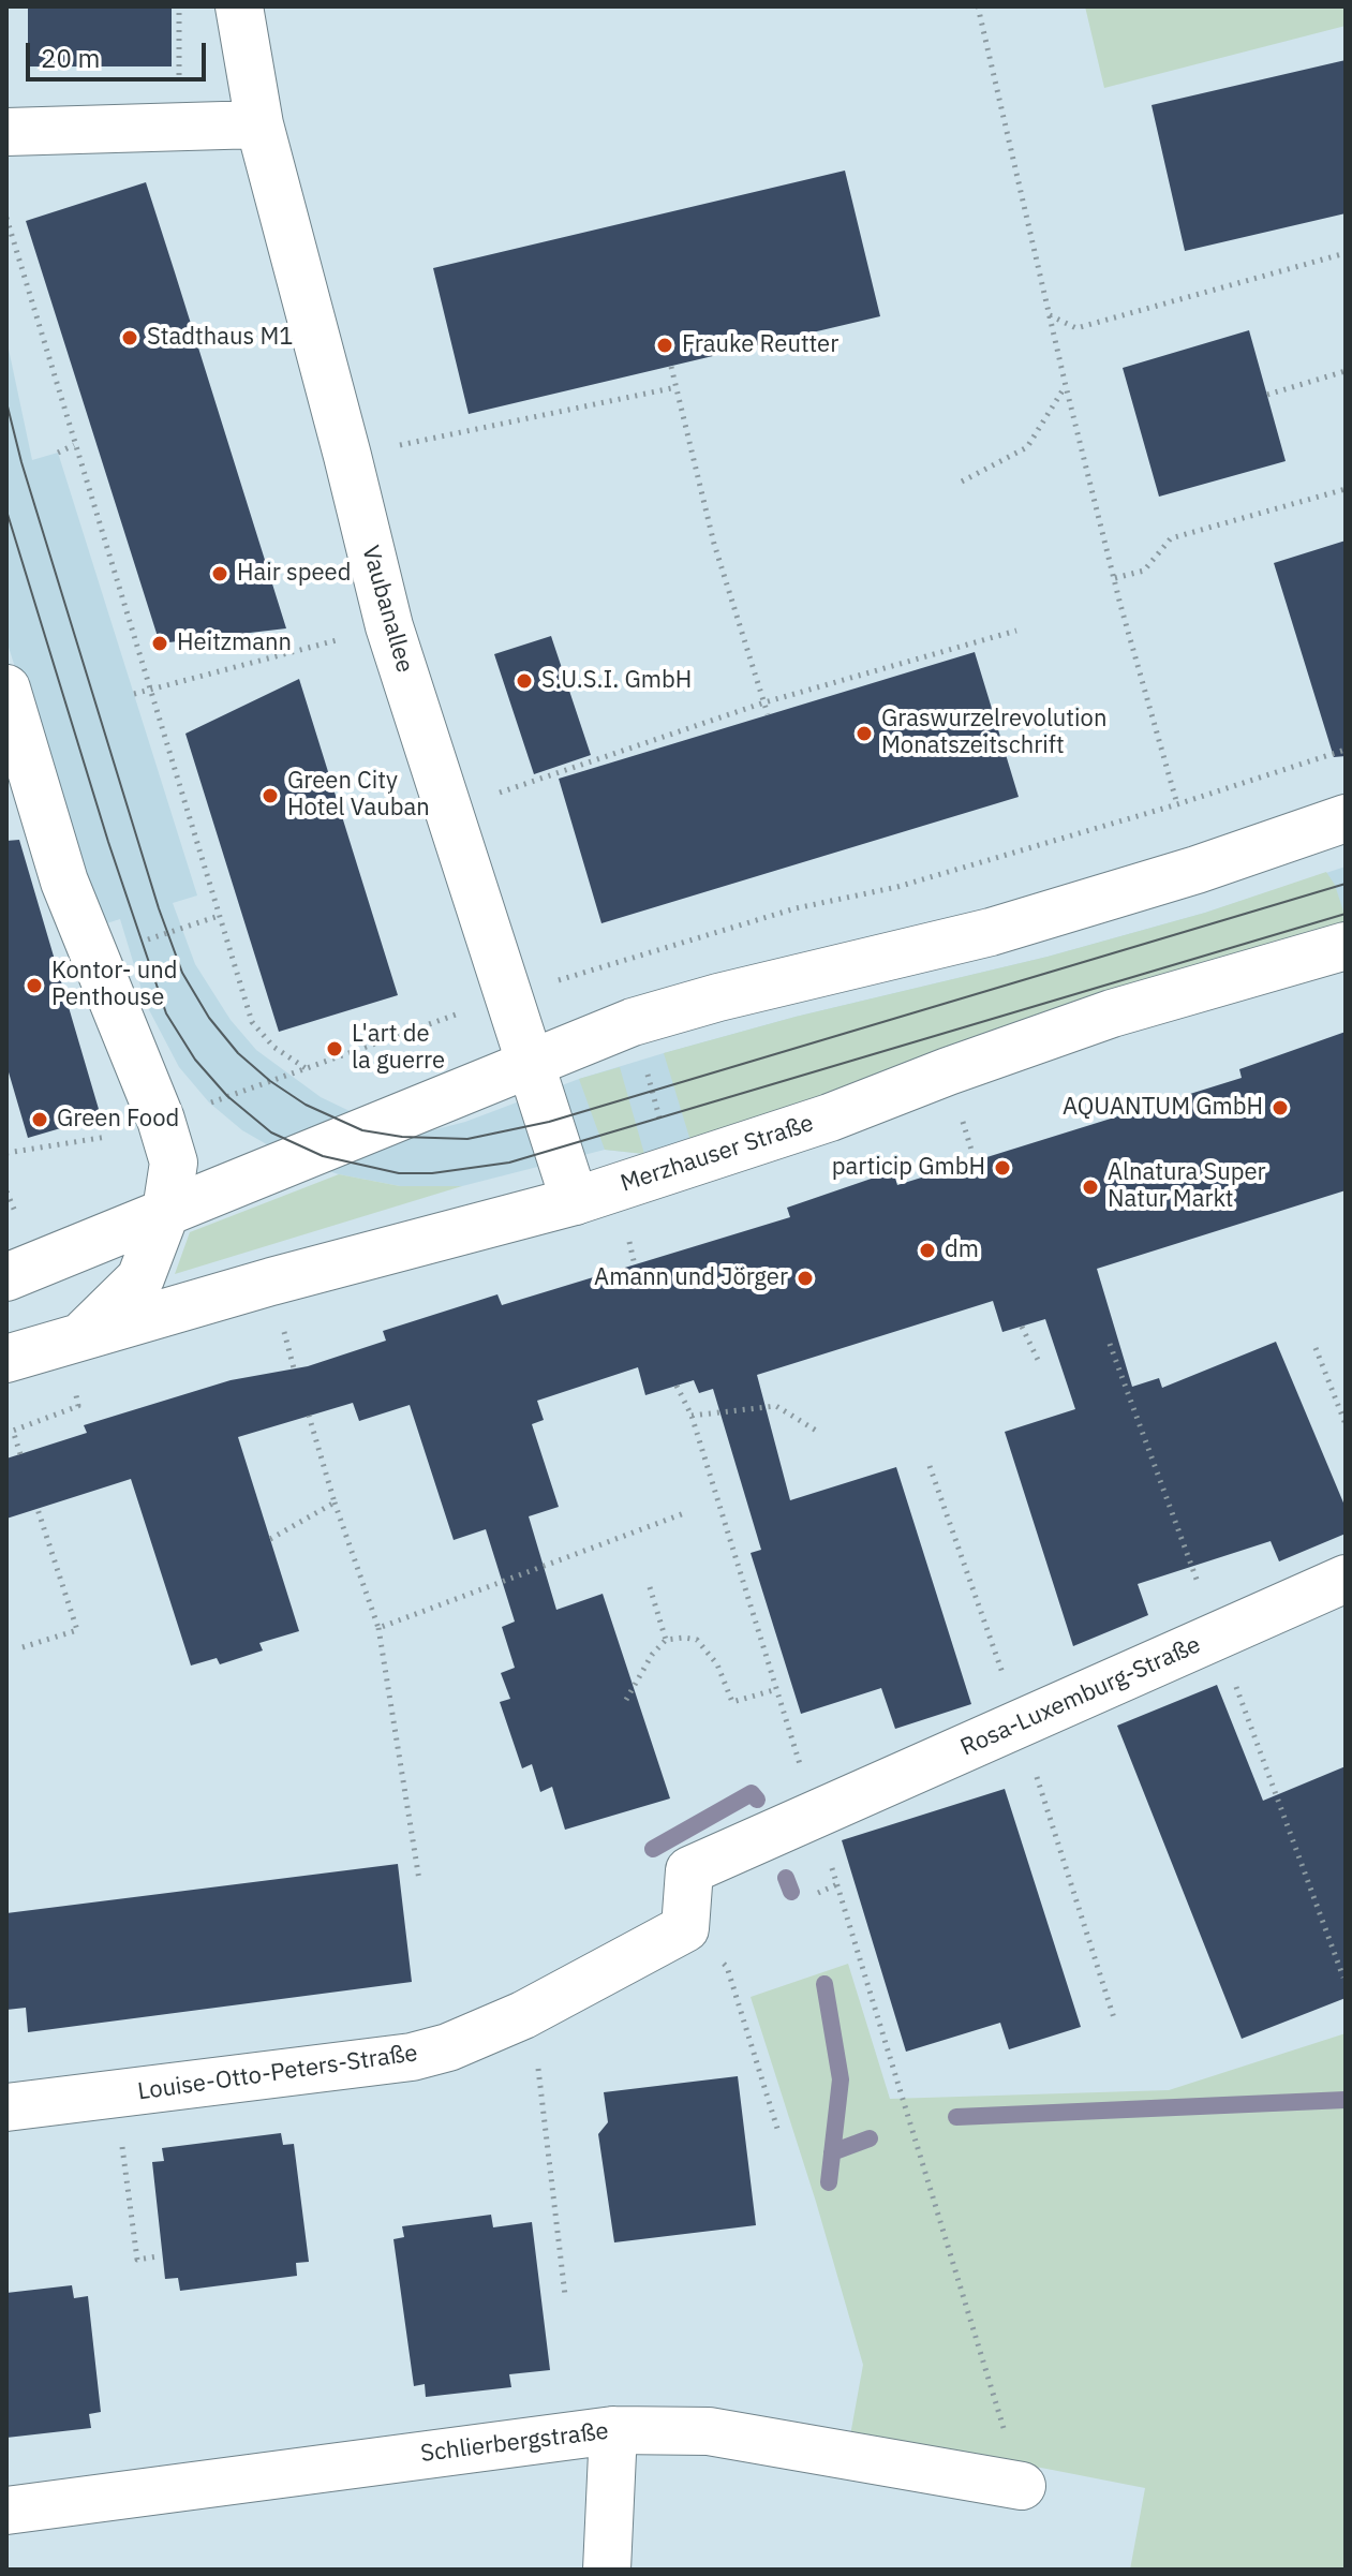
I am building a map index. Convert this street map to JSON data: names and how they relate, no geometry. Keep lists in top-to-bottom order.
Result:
{
  "streets": {
    "street": [
      "Vaubanallee",
      "Merzhauser Straße",
      "Rosa-Luxemburg-Straße",
      "Louise-Otto-Peters-Straße",
      "Schlierbergstraße"
    ]
  },
  "crossings": [
    ["Vaubanallee", "Merzhauser Straße"]
  ],
  "places": [
    "Stadthaus M1",
    "Frauke Reutter",
    "Hair speed",
    "Heitzmann",
    "S.U.S.I. GmbH",
    "Graswurzelrevolution Monatszeitschrift",
    "Green City Hotel Vauban",
    "Kontor- und Penthouse",
    "L'art de la guerre",
    "AQUANTUM GmbH",
    "Green Food",
    "particip GmbH",
    "Alnatura Super Natur Markt",
    "dm",
    "Amann und Jörger"
  ],
  "scale_bar": "20 m"
}
